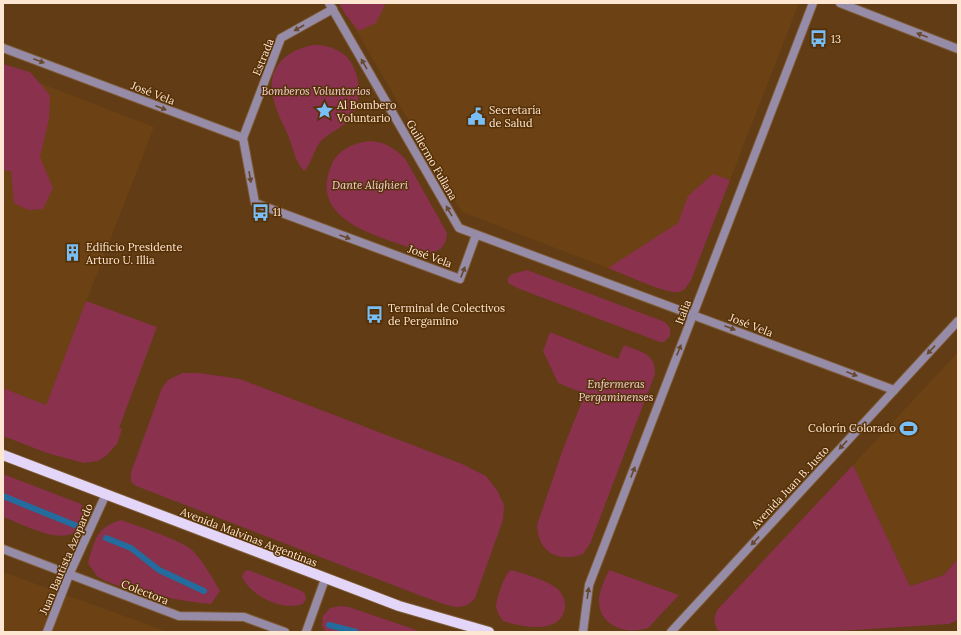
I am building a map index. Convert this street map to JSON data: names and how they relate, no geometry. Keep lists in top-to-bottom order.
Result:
{
  "streets": {
    "main road": ["Avenida Malvinas Argentinas"],
    "street": [
      "Estrada",
      "José Vela",
      "Guillermo Fullana",
      "Italia",
      "Avenida Juan B. Justo",
      "Juan Bautista Azopardo",
      "Colectora"
    ]
  },
  "crossings": [
    ["Estrada", "José Vela"],
    ["Estrada", "Guillermo Fullana"],
    ["José Vela", "Guillermo Fullana"],
    ["José Vela", "Italia"],
    ["José Vela", "Avenida Juan B. Justo"],
    ["Avenida Malvinas Argentinas", "Juan Bautista Azopardo"],
    ["Juan Bautista Azopardo", "Colectora"]
  ],
  "one_way": [
    "Estrada",
    "José Vela",
    "Guillermo Fullana",
    "Italia",
    "Avenida Juan B. Justo"
  ],
  "parks": ["Bomberos Voluntarios", "Dante Alighieri", "Enfermeras Pergaminenses"],
  "places": {
    "bus stop": ["13", "11", "Terminal de Colectivos de Pergamino"],
    "place": ["Al Bombero Voluntario"],
    "public building": ["Secretaría de Salud"],
    "building": ["Edificio Presidente Arturo U. Illia"],
    "sports": ["Colorín Colorado"]
  }
}
